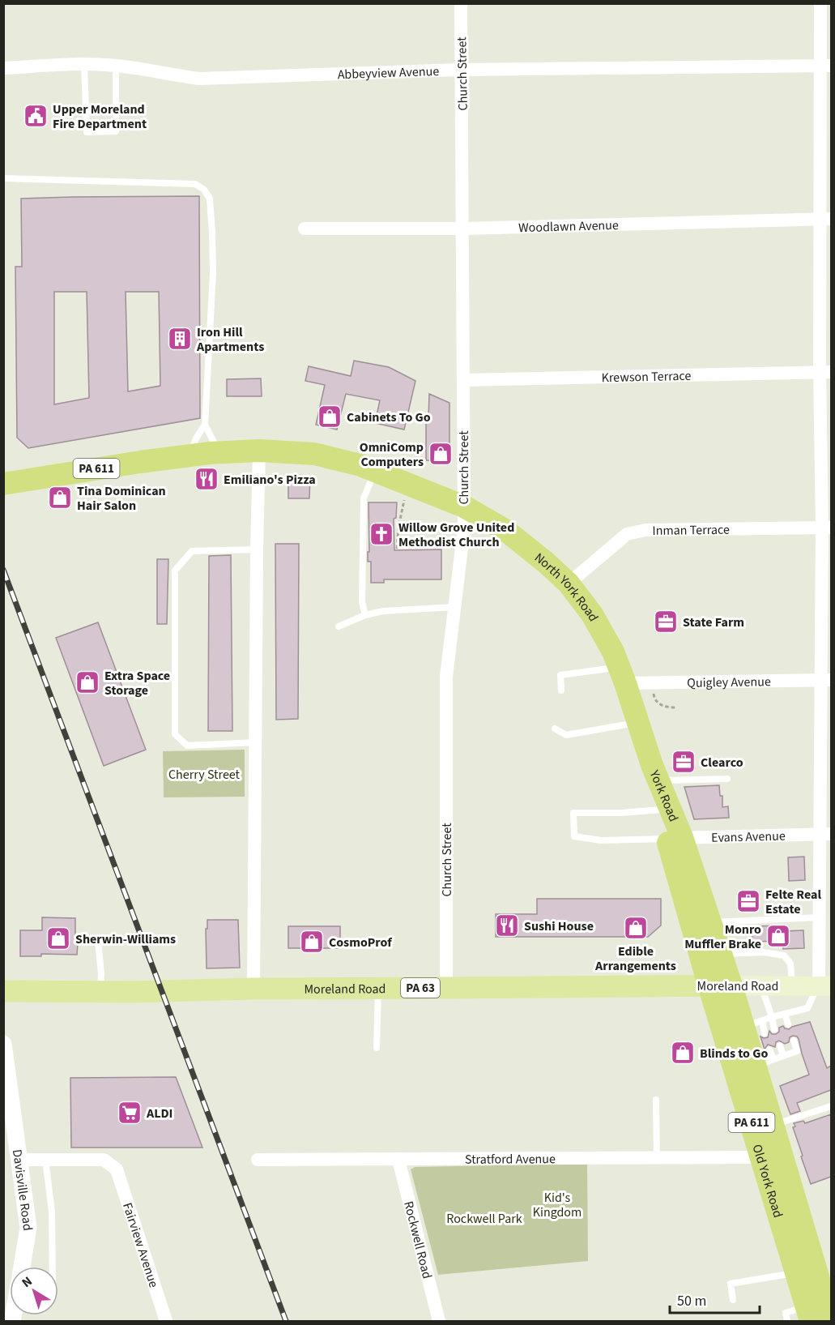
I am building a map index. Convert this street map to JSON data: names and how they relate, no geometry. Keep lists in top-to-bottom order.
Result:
{
  "streets": {
    "highway": [
      "PA 611",
      "North York Road",
      "York Road",
      "Old York Road"
    ],
    "main road": ["Moreland Road", "PA 63"],
    "street": [
      "Abbeyview Avenue",
      "Church Street",
      "Woodlawn Avenue",
      "Krewson Terrace",
      "Inman Terrace",
      "Quigley Avenue",
      "Evans Avenue",
      "Stratford Avenue",
      "Davisville Road",
      "Rockwell Road",
      "Fairview Avenue"
    ]
  },
  "crossings": [
    ["Abbeyview Avenue", "Church Street"],
    ["Church Street", "Woodlawn Avenue"],
    ["Church Street", "Krewson Terrace"],
    ["Church Street", "North York Road"],
    ["Church Street", "Moreland Road"],
    ["Inman Terrace", "North York Road"],
    ["North York Road", "Quigley Avenue"],
    ["North York Road", "York Road"],
    ["York Road", "Evans Avenue"],
    ["York Road", "Moreland Road"],
    ["York Road", "Old York Road"],
    ["Moreland Road", "Old York Road"],
    ["Stratford Avenue", "Old York Road"],
    ["Stratford Avenue", "Rockwell Road"]
  ],
  "parks": ["Cherry Street", "Kid's Kingdom", "Rockwell Park"],
  "places": {
    "public building": ["Upper Moreland Fire Department"],
    "building": ["Iron Hill Apartments"],
    "shop": [
      "Cabinets To Go",
      "OmniComp Computers",
      "Tina Dominican Hair Salon",
      "Extra Space Storage",
      "Edible Arrangements",
      "Monro Muffler Brake",
      "Sherwin-Williams",
      "CosmoProf",
      "Blinds to Go"
    ],
    "restaurant": ["Emiliano's Pizza", "Sushi House"],
    "church": ["Willow Grove United Methodist Church"],
    "office": ["State Farm", "Clearco", "Felte Real Estate"],
    "supermarket": ["ALDI"]
  },
  "scale_bar": "50 m",
  "north": "top left"
}
